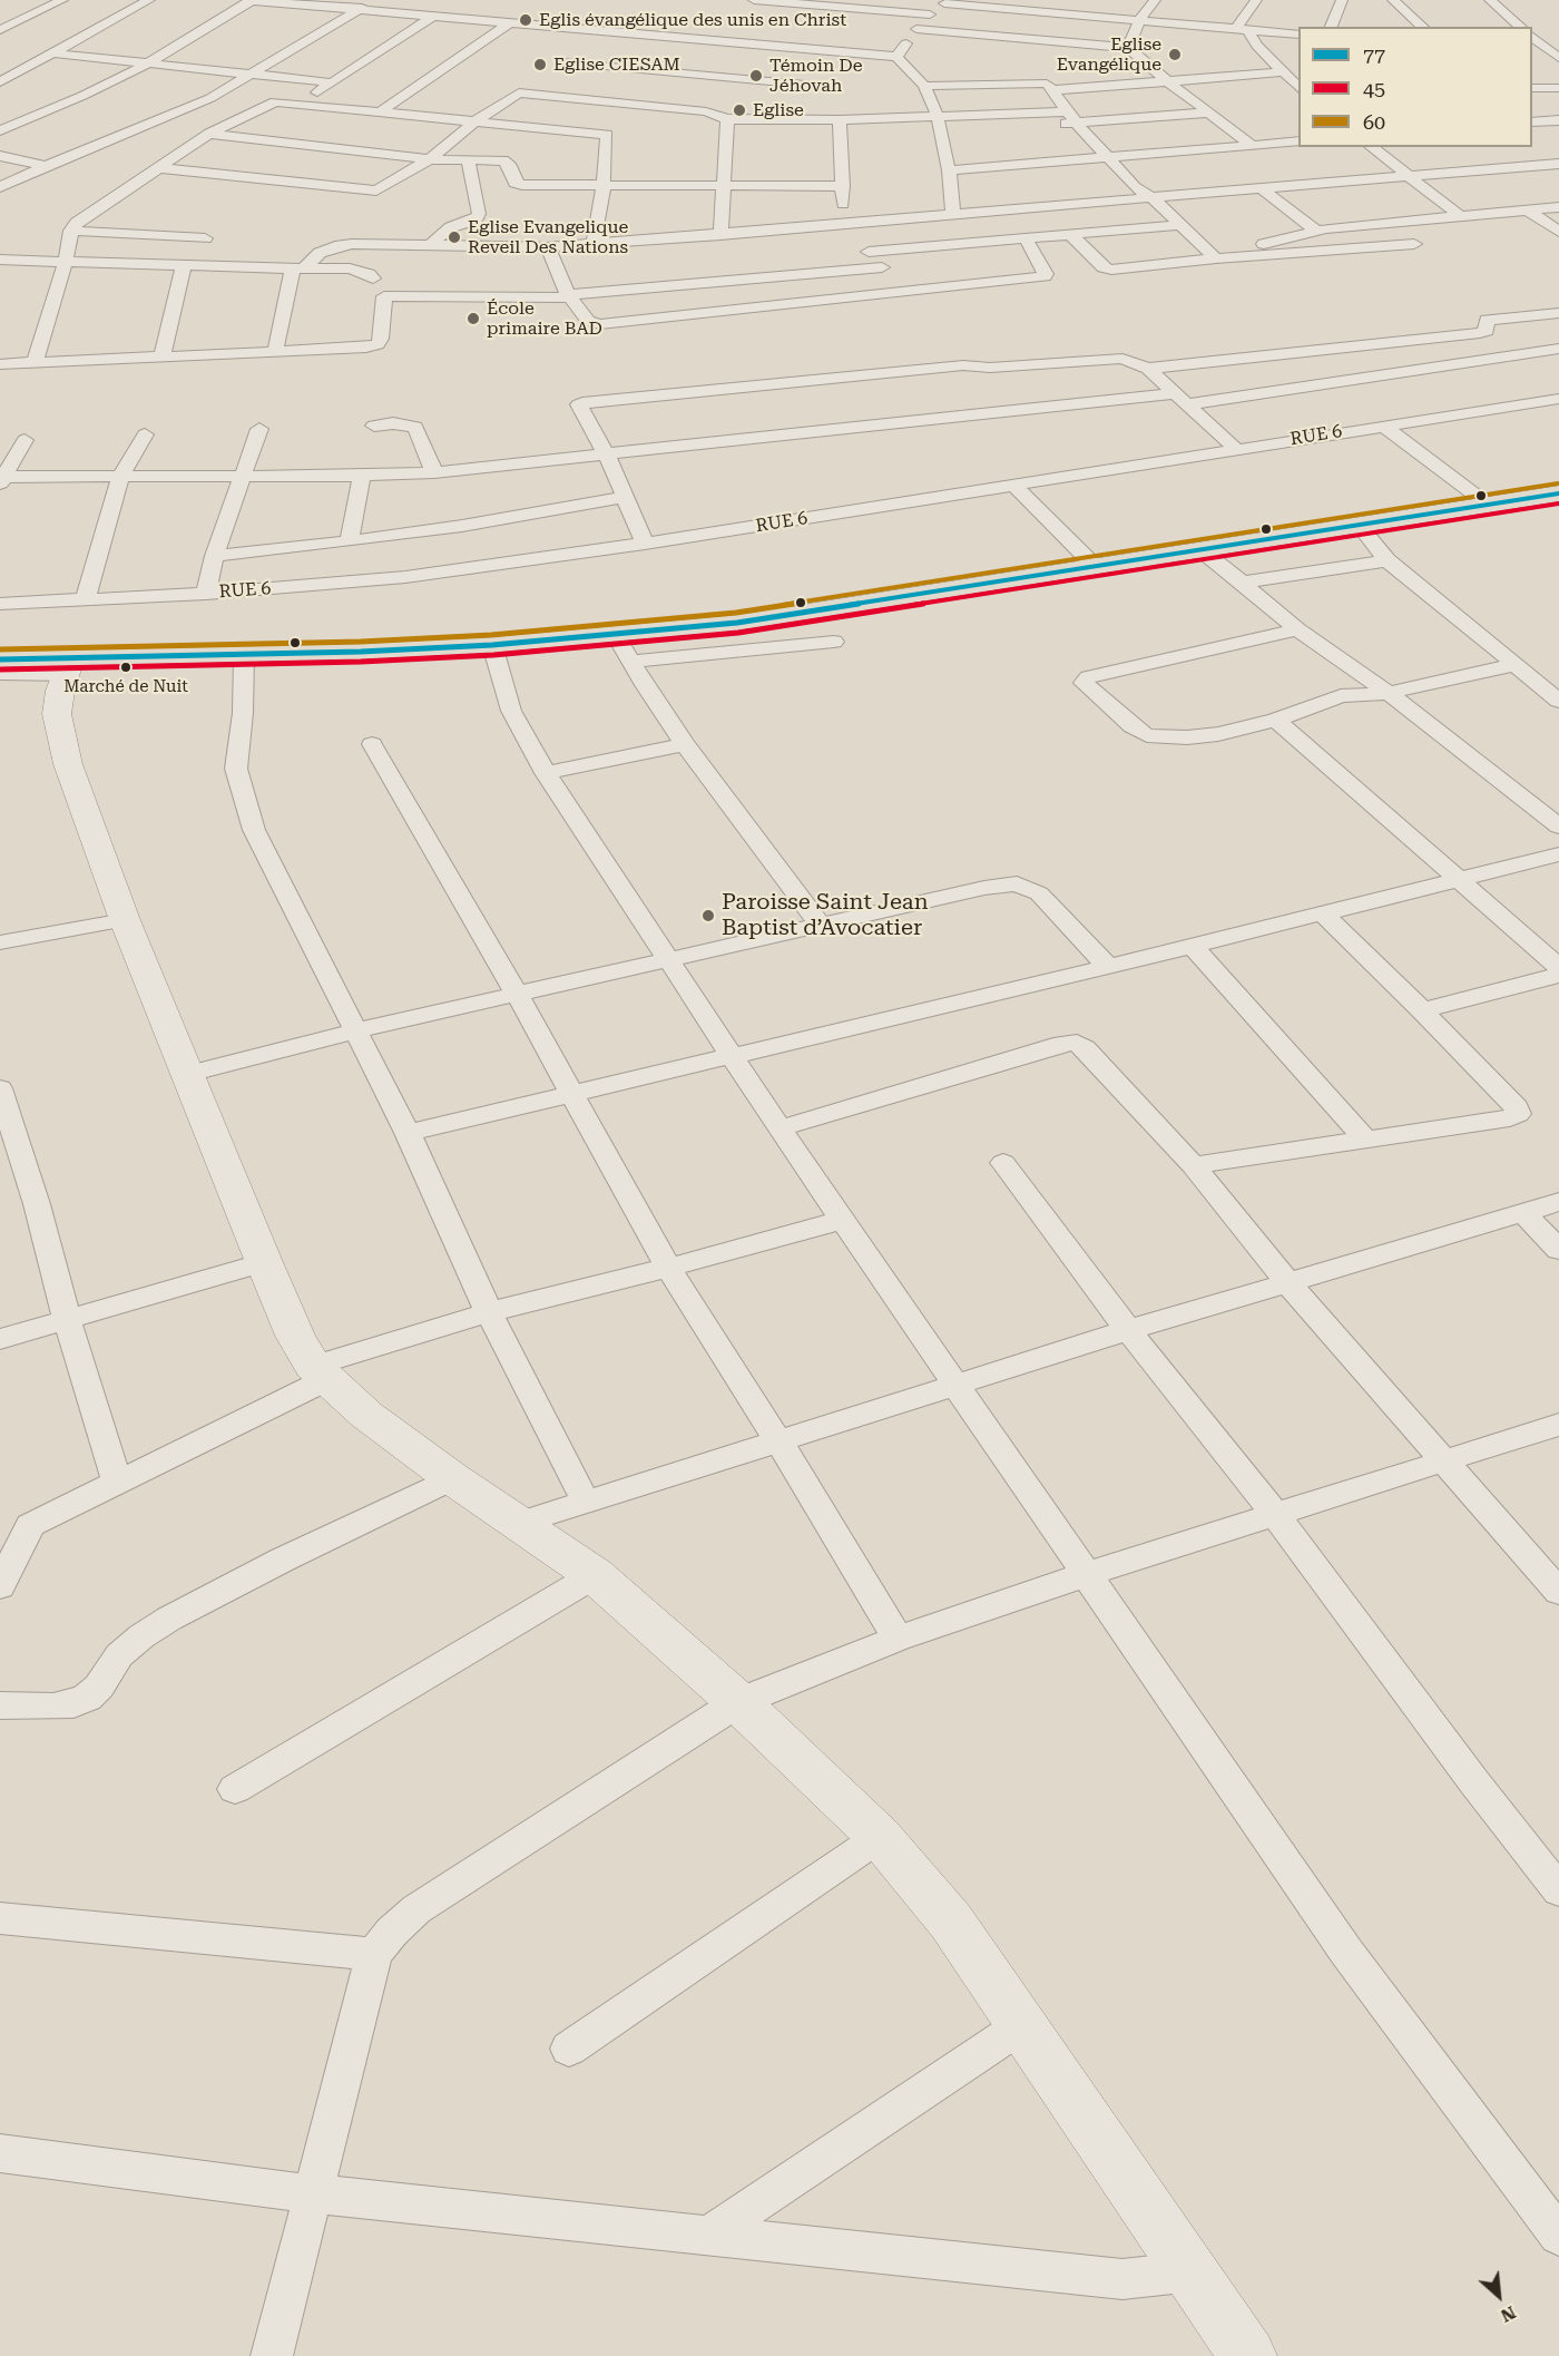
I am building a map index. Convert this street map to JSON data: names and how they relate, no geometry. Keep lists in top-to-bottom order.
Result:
{
  "streets": {
    "street": ["RUE 6"]
  },
  "places": [
    "Eglis évangélique des unis en Christ",
    "Eglise Evangélique",
    "Eglise CIESAM",
    "Témoin De Jéhovah",
    "Eglise",
    "Eglise Evangelique Reveil Des Nations",
    "École primaire BAD",
    "Marché de Nuit",
    "Paroisse Saint Jean Baptist d’Avocatier"
  ],
  "lines": ["transit line 60", "transit line 77", "transit line 45"],
  "legend": ["77", "45", "60"],
  "north": "bottom right"
}
